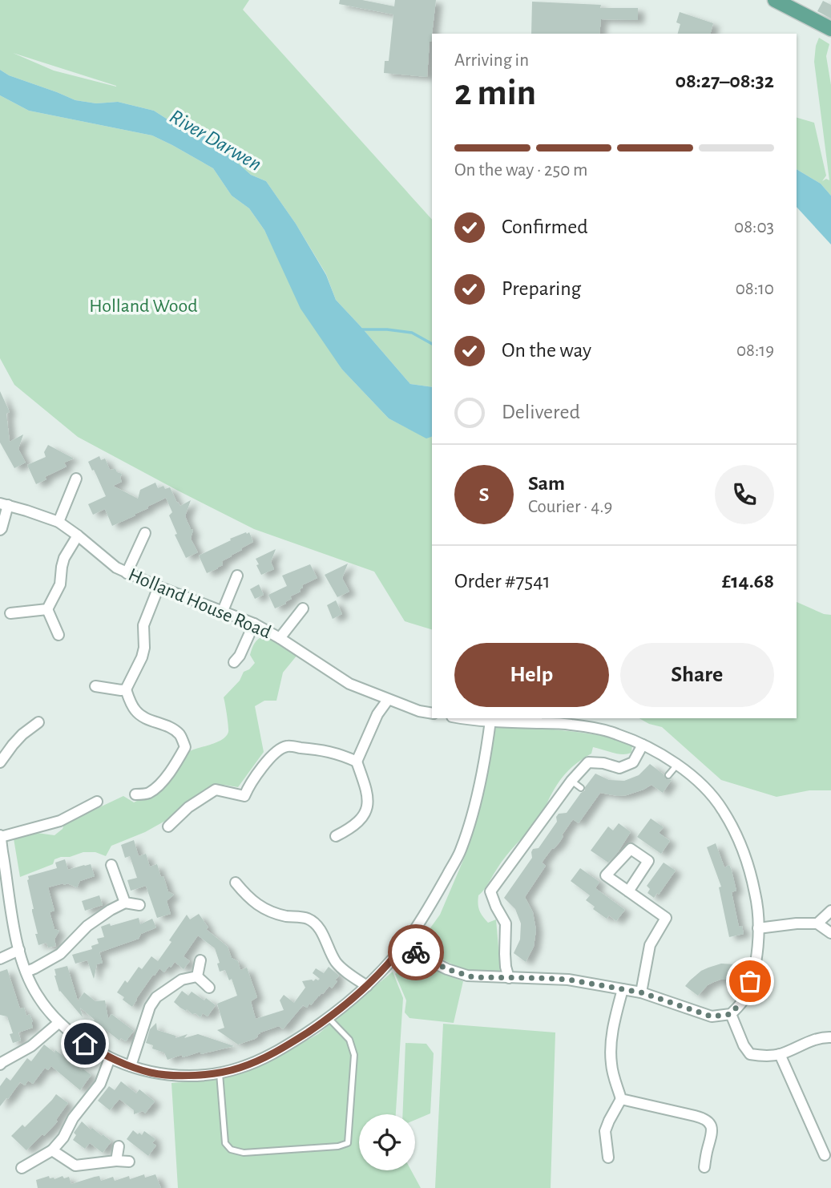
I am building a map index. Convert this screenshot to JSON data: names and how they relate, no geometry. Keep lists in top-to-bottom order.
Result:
{
  "streets": {
    "street": ["Holland House Road"]
  },
  "water": ["River Darwen"],
  "parks": ["Holland Wood"],
  "page": {
    "heading": ["2 min", "Arriving in", "08:27–08:32"],
    "panel": [
      "Sam",
      "Courier · 4.9",
      "Order #7541",
      "£14.68"
    ],
    "bar": "On the way · 250 m",
    "list": [
      ["Confirmed", "08:03"],
      ["Preparing", "08:10"],
      ["On the way", "08:19"],
      "Delivered"
    ],
    "round": "S",
    "buttons": ["Help", "Share"]
  }
}
